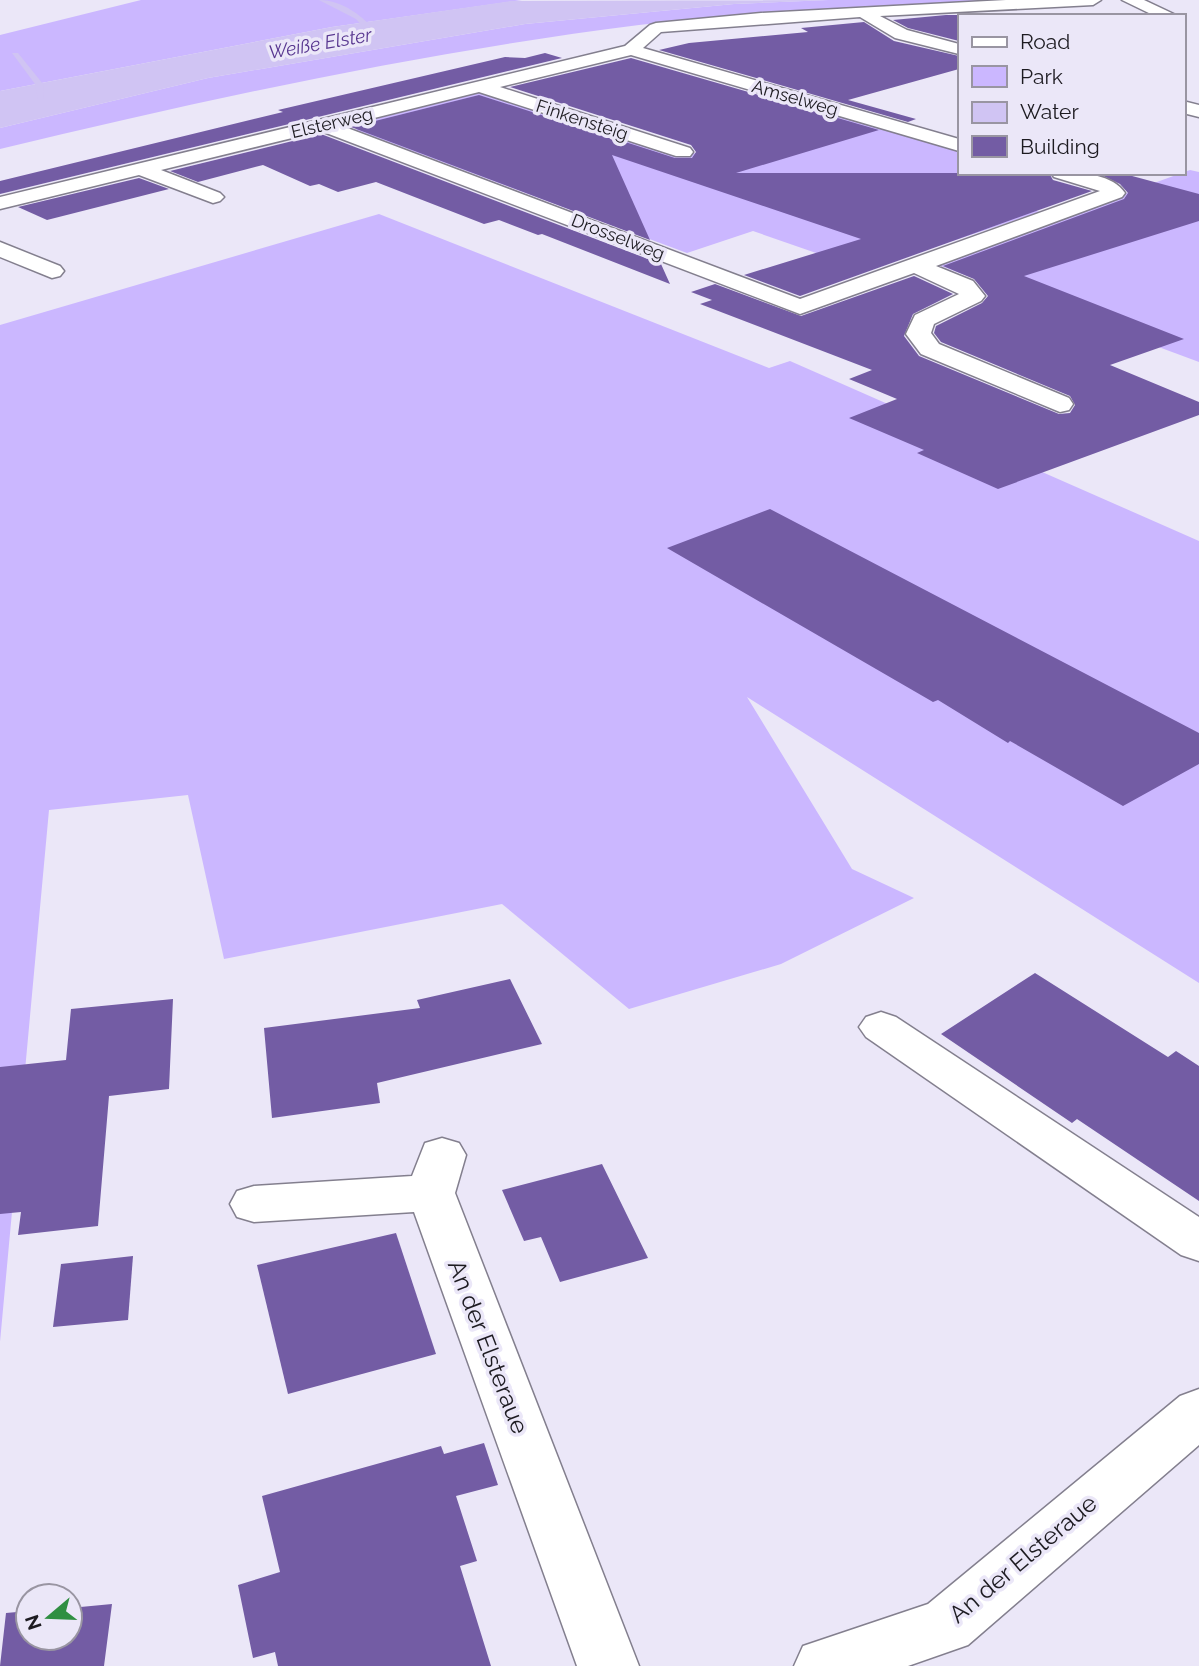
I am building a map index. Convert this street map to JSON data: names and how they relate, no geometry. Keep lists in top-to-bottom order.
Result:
{
  "streets": {
    "street": [
      "Amselweg",
      "Finkensteig",
      "Elsterweg",
      "Drosselweg",
      "An der Elsteraue"
    ]
  },
  "crossings": [
    ["Amselweg", "Elsterweg"],
    ["Finkensteig", "Elsterweg"],
    ["Elsterweg", "Drosselweg"]
  ],
  "water": ["Weiße Elster"],
  "legend": [
    "Road",
    "Park",
    "Water",
    "Building"
  ],
  "north": "left"
}
